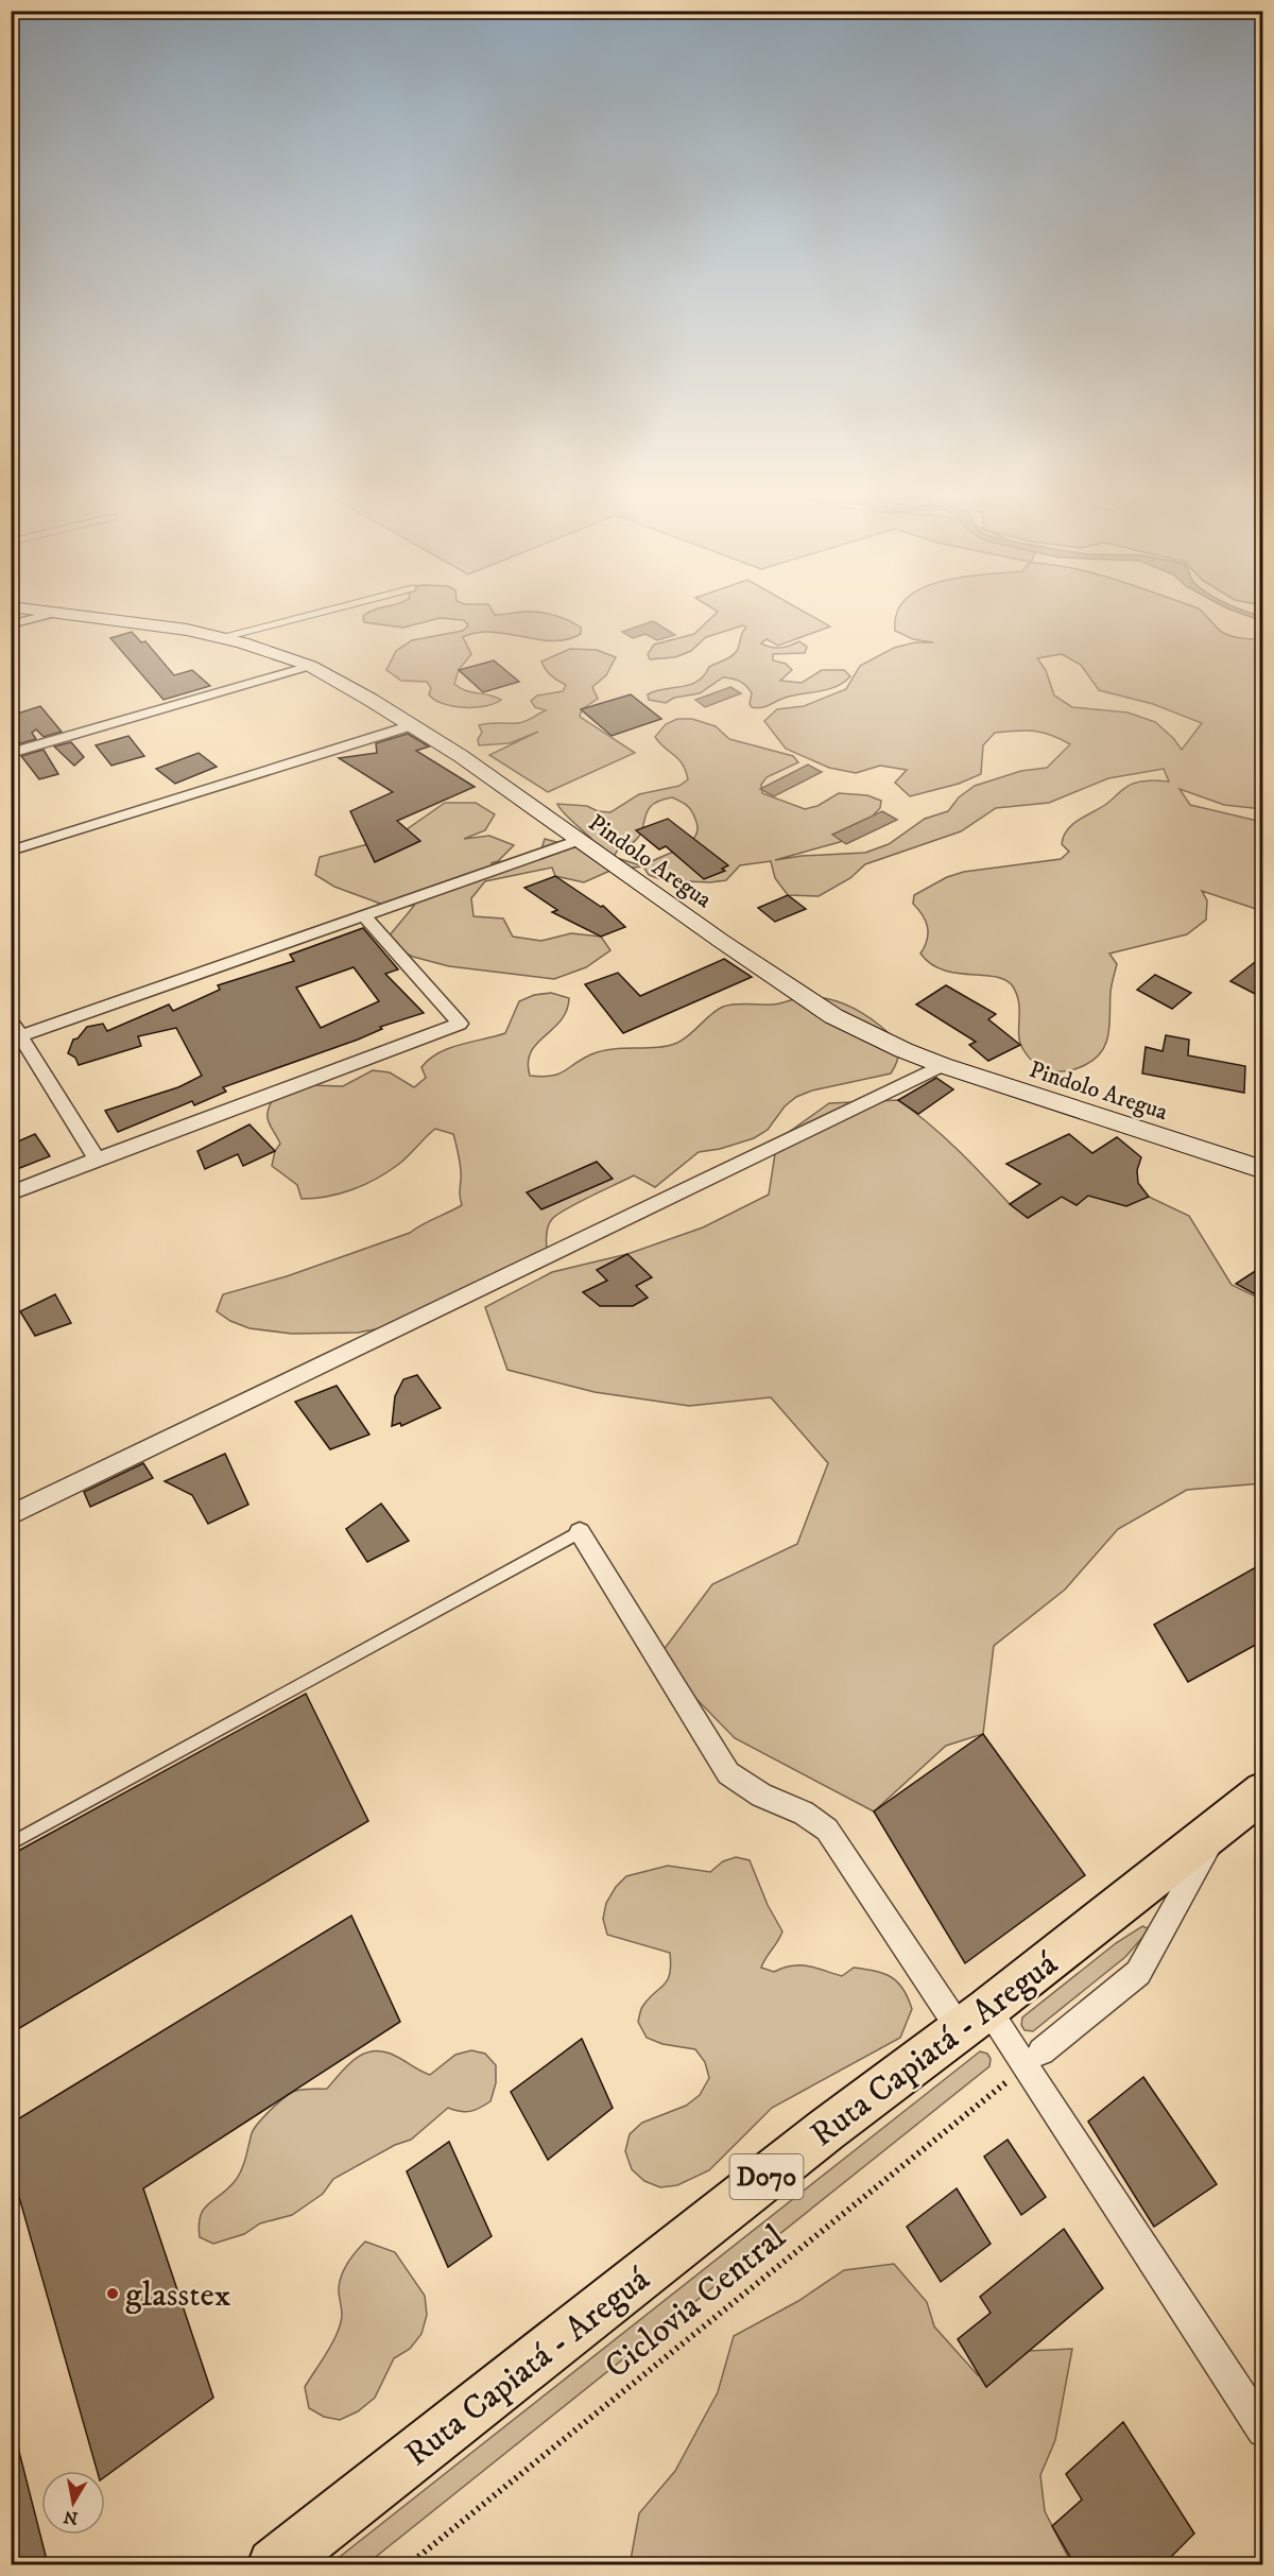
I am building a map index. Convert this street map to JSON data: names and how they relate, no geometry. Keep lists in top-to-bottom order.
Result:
{
  "streets": {
    "main road": ["Pindolo Aregua", "Ruta Capiatá - Areguá", "D070"],
    "path": ["Ciclovia Central"]
  },
  "places": ["glasstex"],
  "north": "bottom"
}
